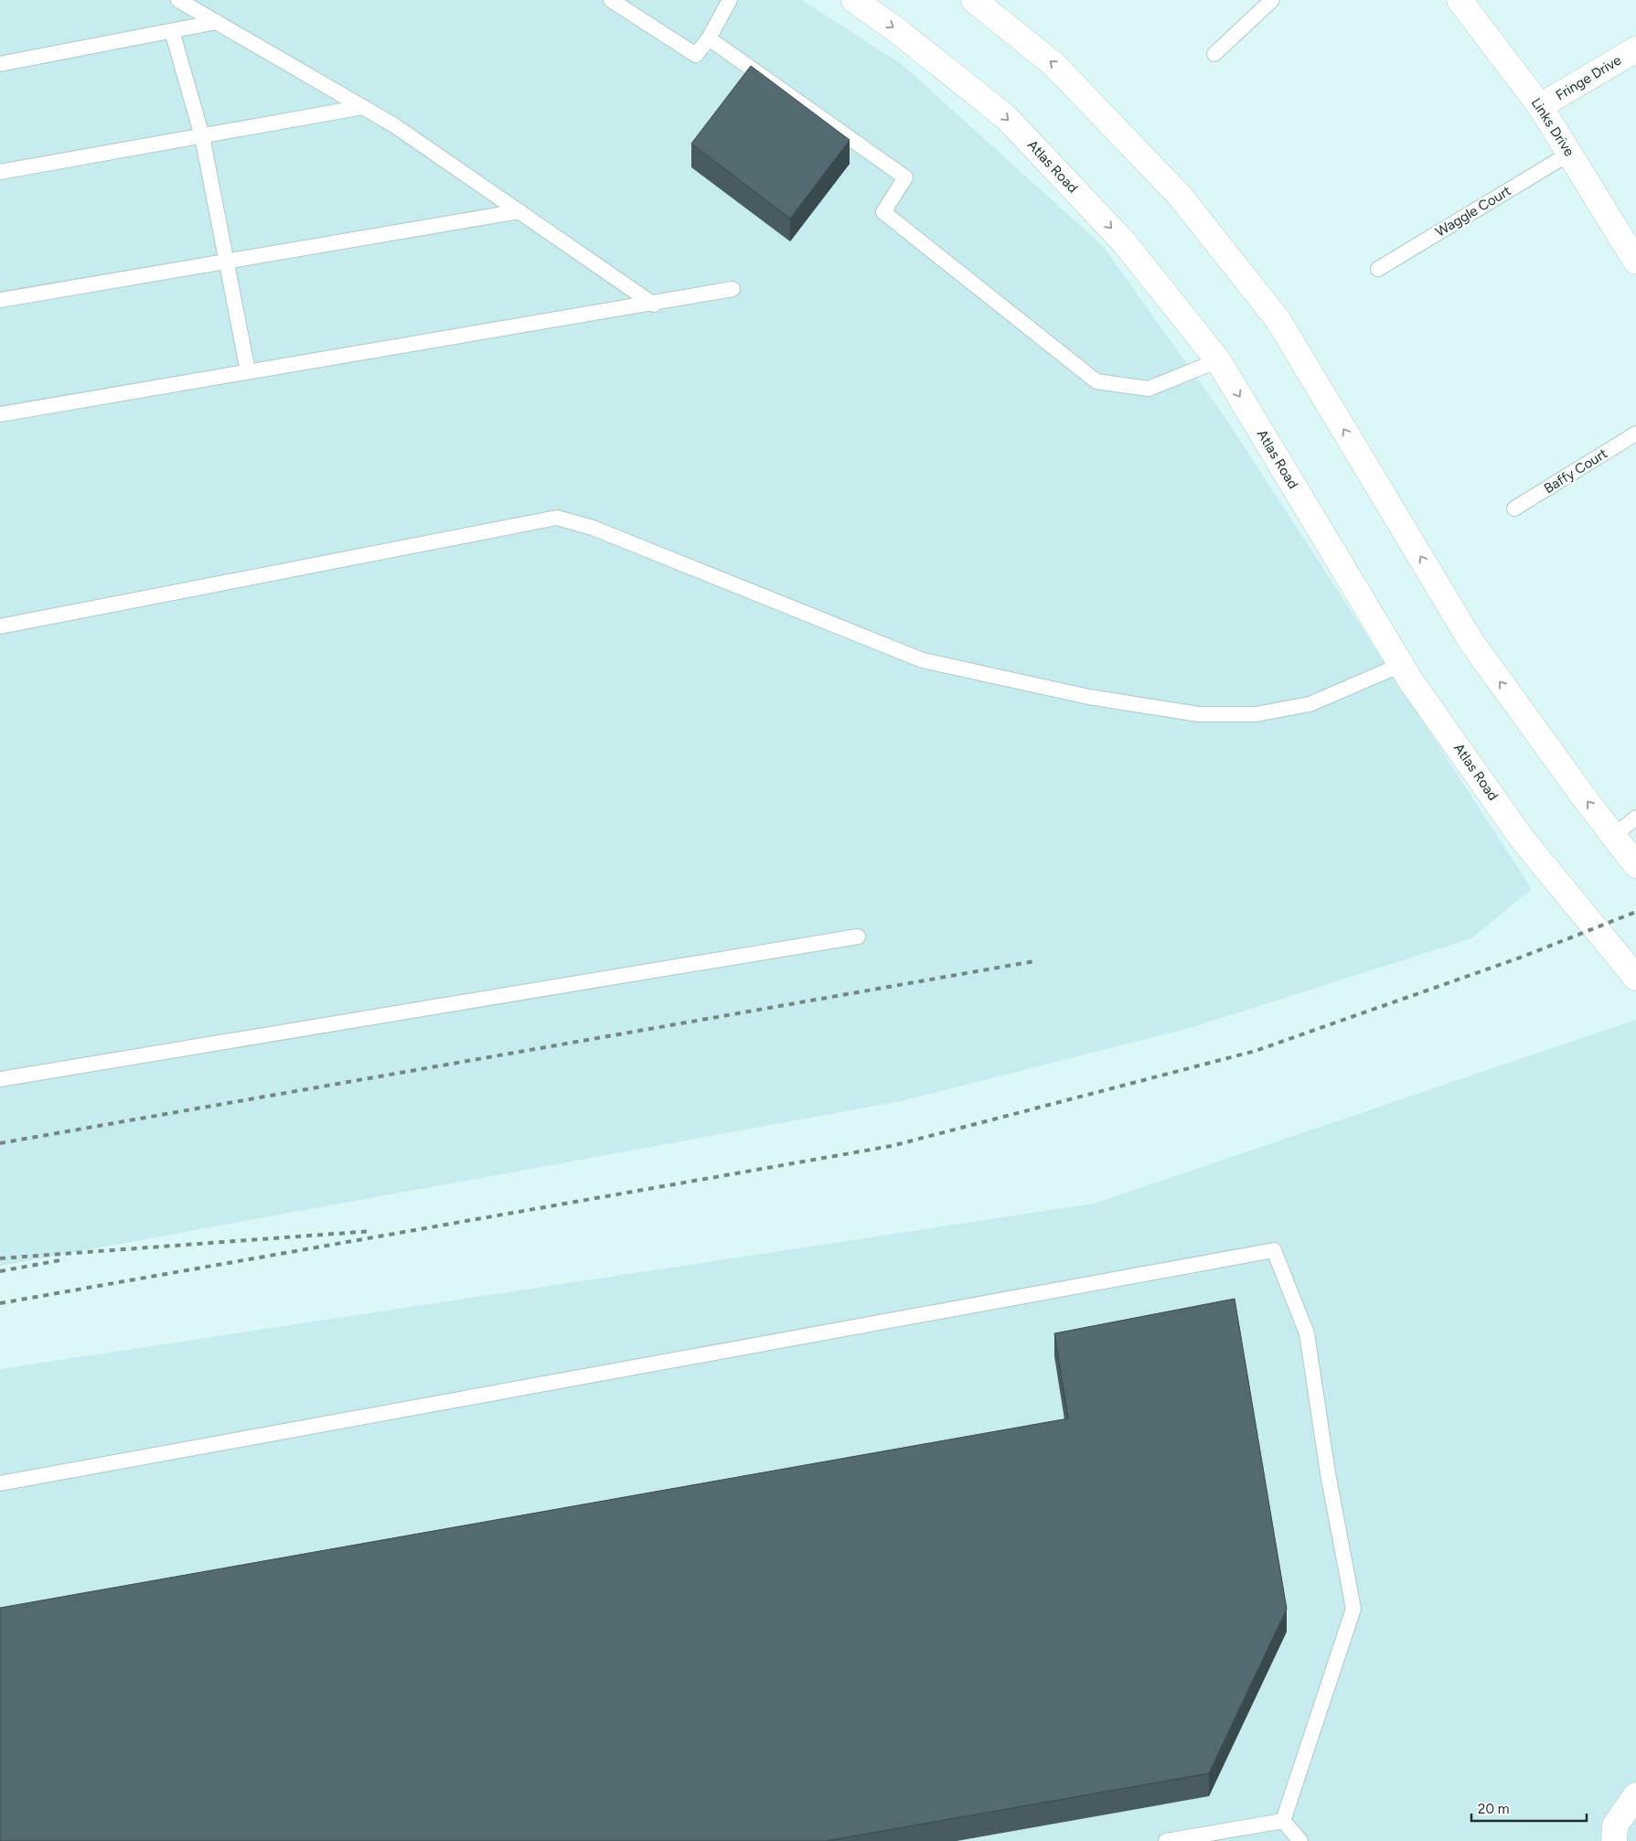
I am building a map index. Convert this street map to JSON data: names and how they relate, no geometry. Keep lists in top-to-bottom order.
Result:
{
  "streets": {
    "street": ["Fringe Drive", "Links Drive", "Atlas Road"],
    "lane": ["Waggle Court", "Baffy Court"]
  },
  "crossings": [
    ["Fringe Drive", "Links Drive"],
    ["Links Drive", "Waggle Court"]
  ],
  "scale_bar": "20 m"
}
